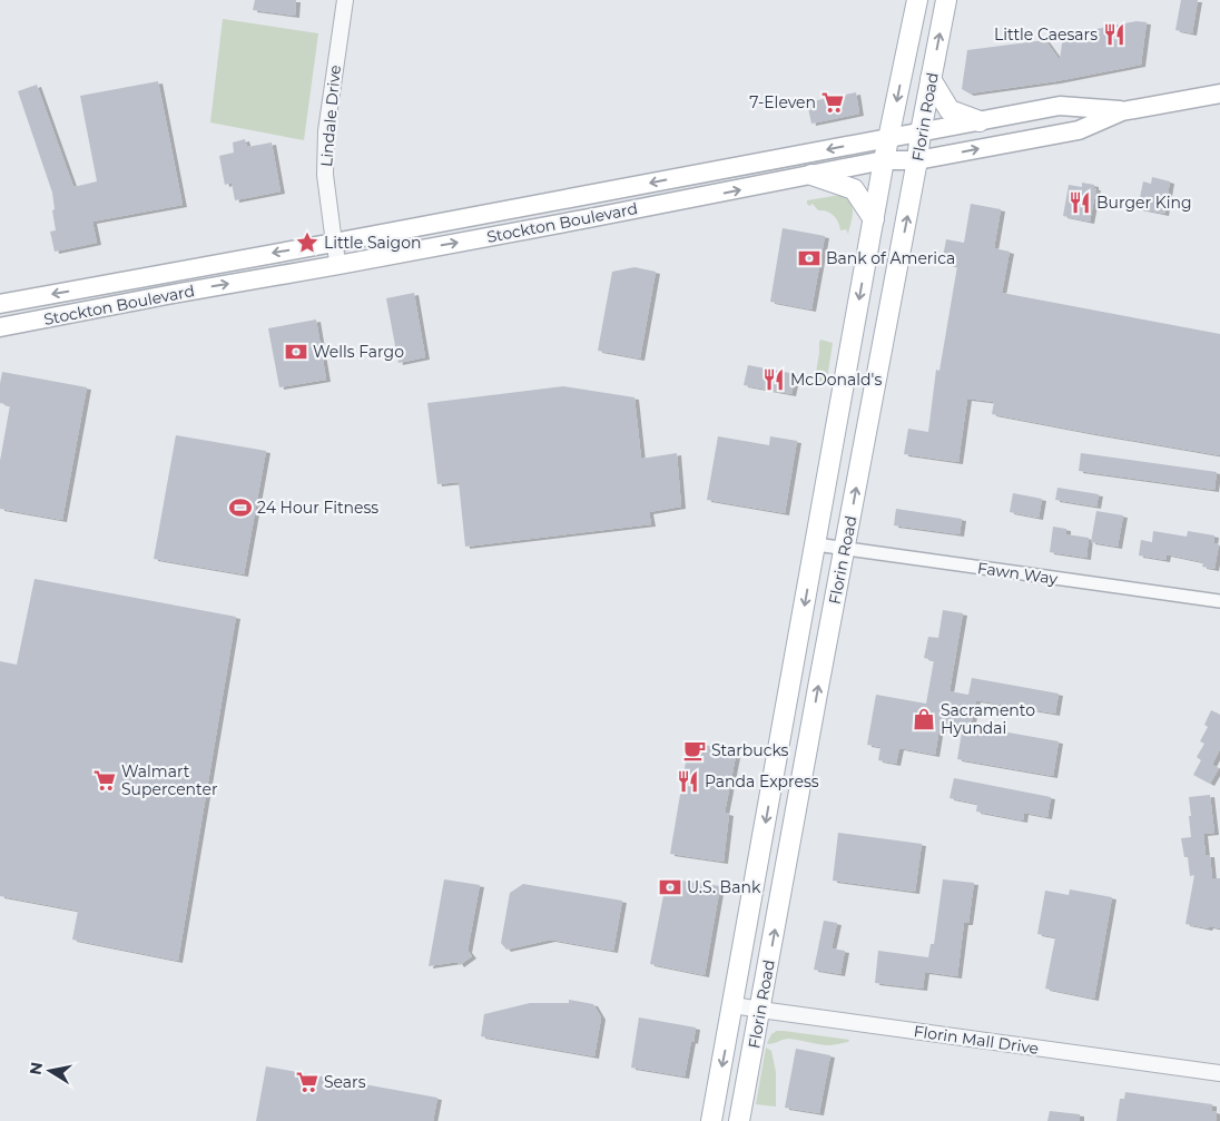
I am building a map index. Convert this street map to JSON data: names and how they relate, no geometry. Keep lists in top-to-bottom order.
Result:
{
  "streets": {
    "main road": ["Florin Road", "Stockton Boulevard"],
    "street": ["Lindale Drive", "Fawn Way", "Florin Mall Drive"]
  },
  "crossings": [
    ["Lindale Drive", "Stockton Boulevard"],
    ["Florin Road", "Stockton Boulevard"],
    ["Florin Road", "Fawn Way"],
    ["Florin Road", "Florin Mall Drive"]
  ],
  "places": {
    "restaurant": [
      "Little Caesars",
      "Burger King",
      "McDonald's",
      "Panda Express"
    ],
    "supermarket": ["7-Eleven", "Walmart Supercenter", "Sears"],
    "place": ["Little Saigon"],
    "bank": ["Bank of America", "Wells Fargo", "U.S. Bank"],
    "sports": ["24 Hour Fitness"],
    "shop": ["Sacramento Hyundai"],
    "cafe": ["Starbucks"]
  },
  "north": "left"
}
